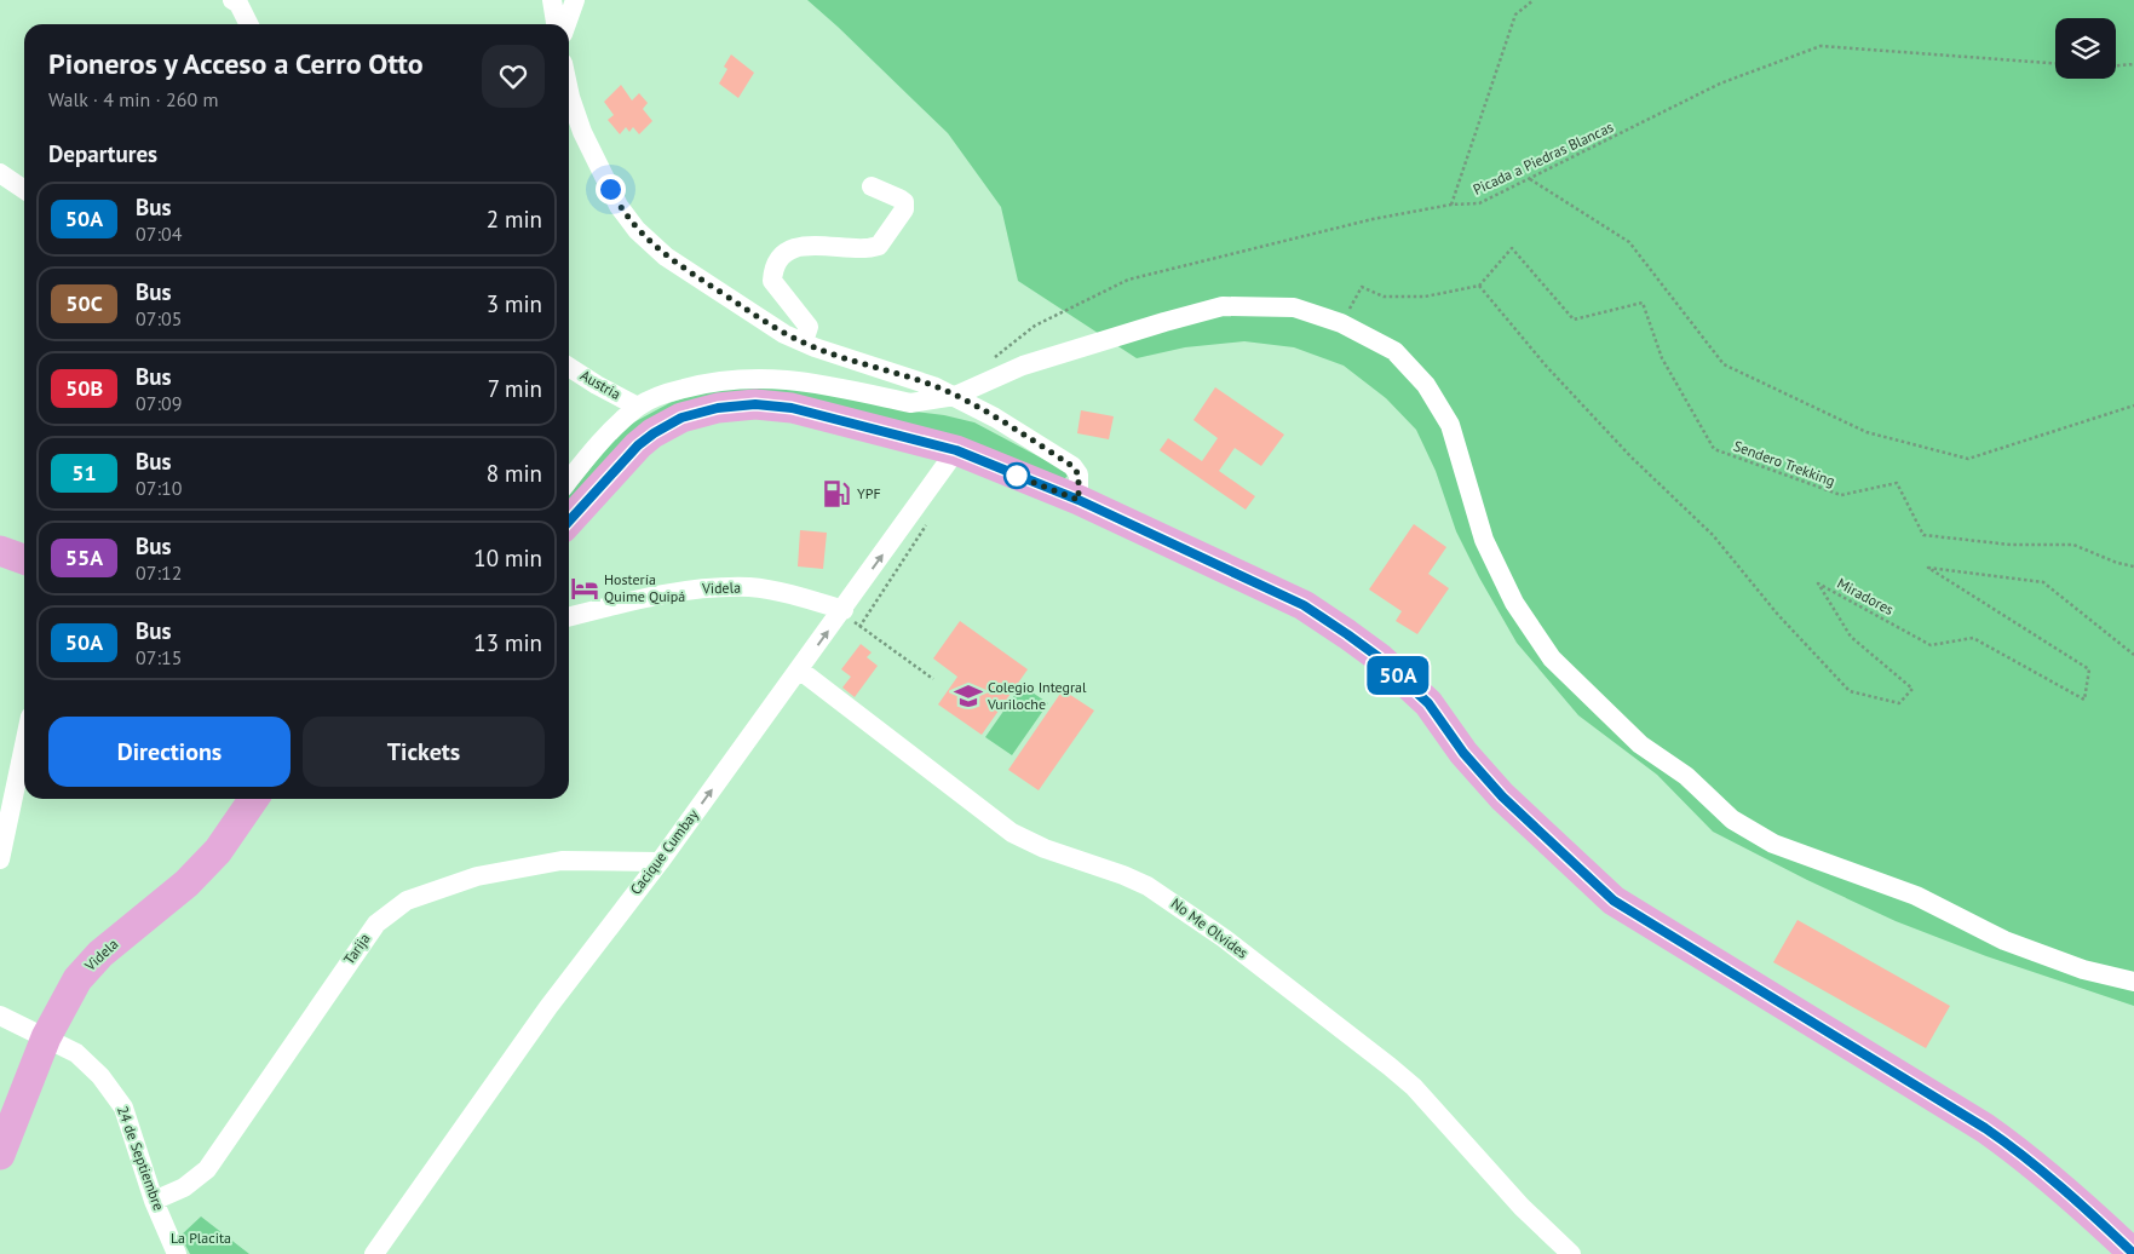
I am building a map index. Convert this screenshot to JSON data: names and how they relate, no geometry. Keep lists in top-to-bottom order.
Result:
{
  "streets": {
    "main road": ["Videla"],
    "street": [
      "Austria",
      "Cacique Cumbay",
      "No Me Olvides",
      "Tarija",
      "24 de Septiembre"
    ],
    "path": ["Picada a Piedras Blancas", "Sendero Trekking", "Miradores"]
  },
  "crossings": [
    ["Sendero Trekking", "Miradores"],
    ["Videla", "Cacique Cumbay"],
    ["Videla", "24 de Septiembre"],
    ["Cacique Cumbay", "No Me Olvides"],
    ["Cacique Cumbay", "Tarija"],
    ["Tarija", "24 de Septiembre"]
  ],
  "one_way": ["Cacique Cumbay"],
  "parks": ["La Placita"],
  "places": {
    "fuel station": ["YPF"],
    "hotel": ["Hostería Quime Quipá"],
    "school or university": ["Colegio Integral Vuriloche"]
  },
  "lines": ["bus line 50A"],
  "page": {
    "on_map": "50A",
    "heading": [
      ["Pioneros y Acceso a Cerro Otto", "Walk · 4 min · 260 m"],
      "Departures"
    ],
    "list": [
      {
        "mark": "50A",
        "name": "Bus",
        "note": "07:04",
        "value": "2 min"
      },
      {
        "mark": "50C",
        "name": "Bus",
        "note": "07:05",
        "value": "3 min"
      },
      {
        "mark": "50B",
        "name": "Bus",
        "note": "07:09",
        "value": "7 min"
      },
      {
        "mark": "51",
        "name": "Bus",
        "note": "07:10",
        "value": "8 min"
      },
      {
        "mark": "55A",
        "name": "Bus",
        "note": "07:12",
        "value": "10 min"
      },
      {
        "mark": "50A",
        "name": "Bus",
        "note": "07:15",
        "value": "13 min"
      }
    ],
    "buttons": ["Directions", "Tickets"]
  }
}
